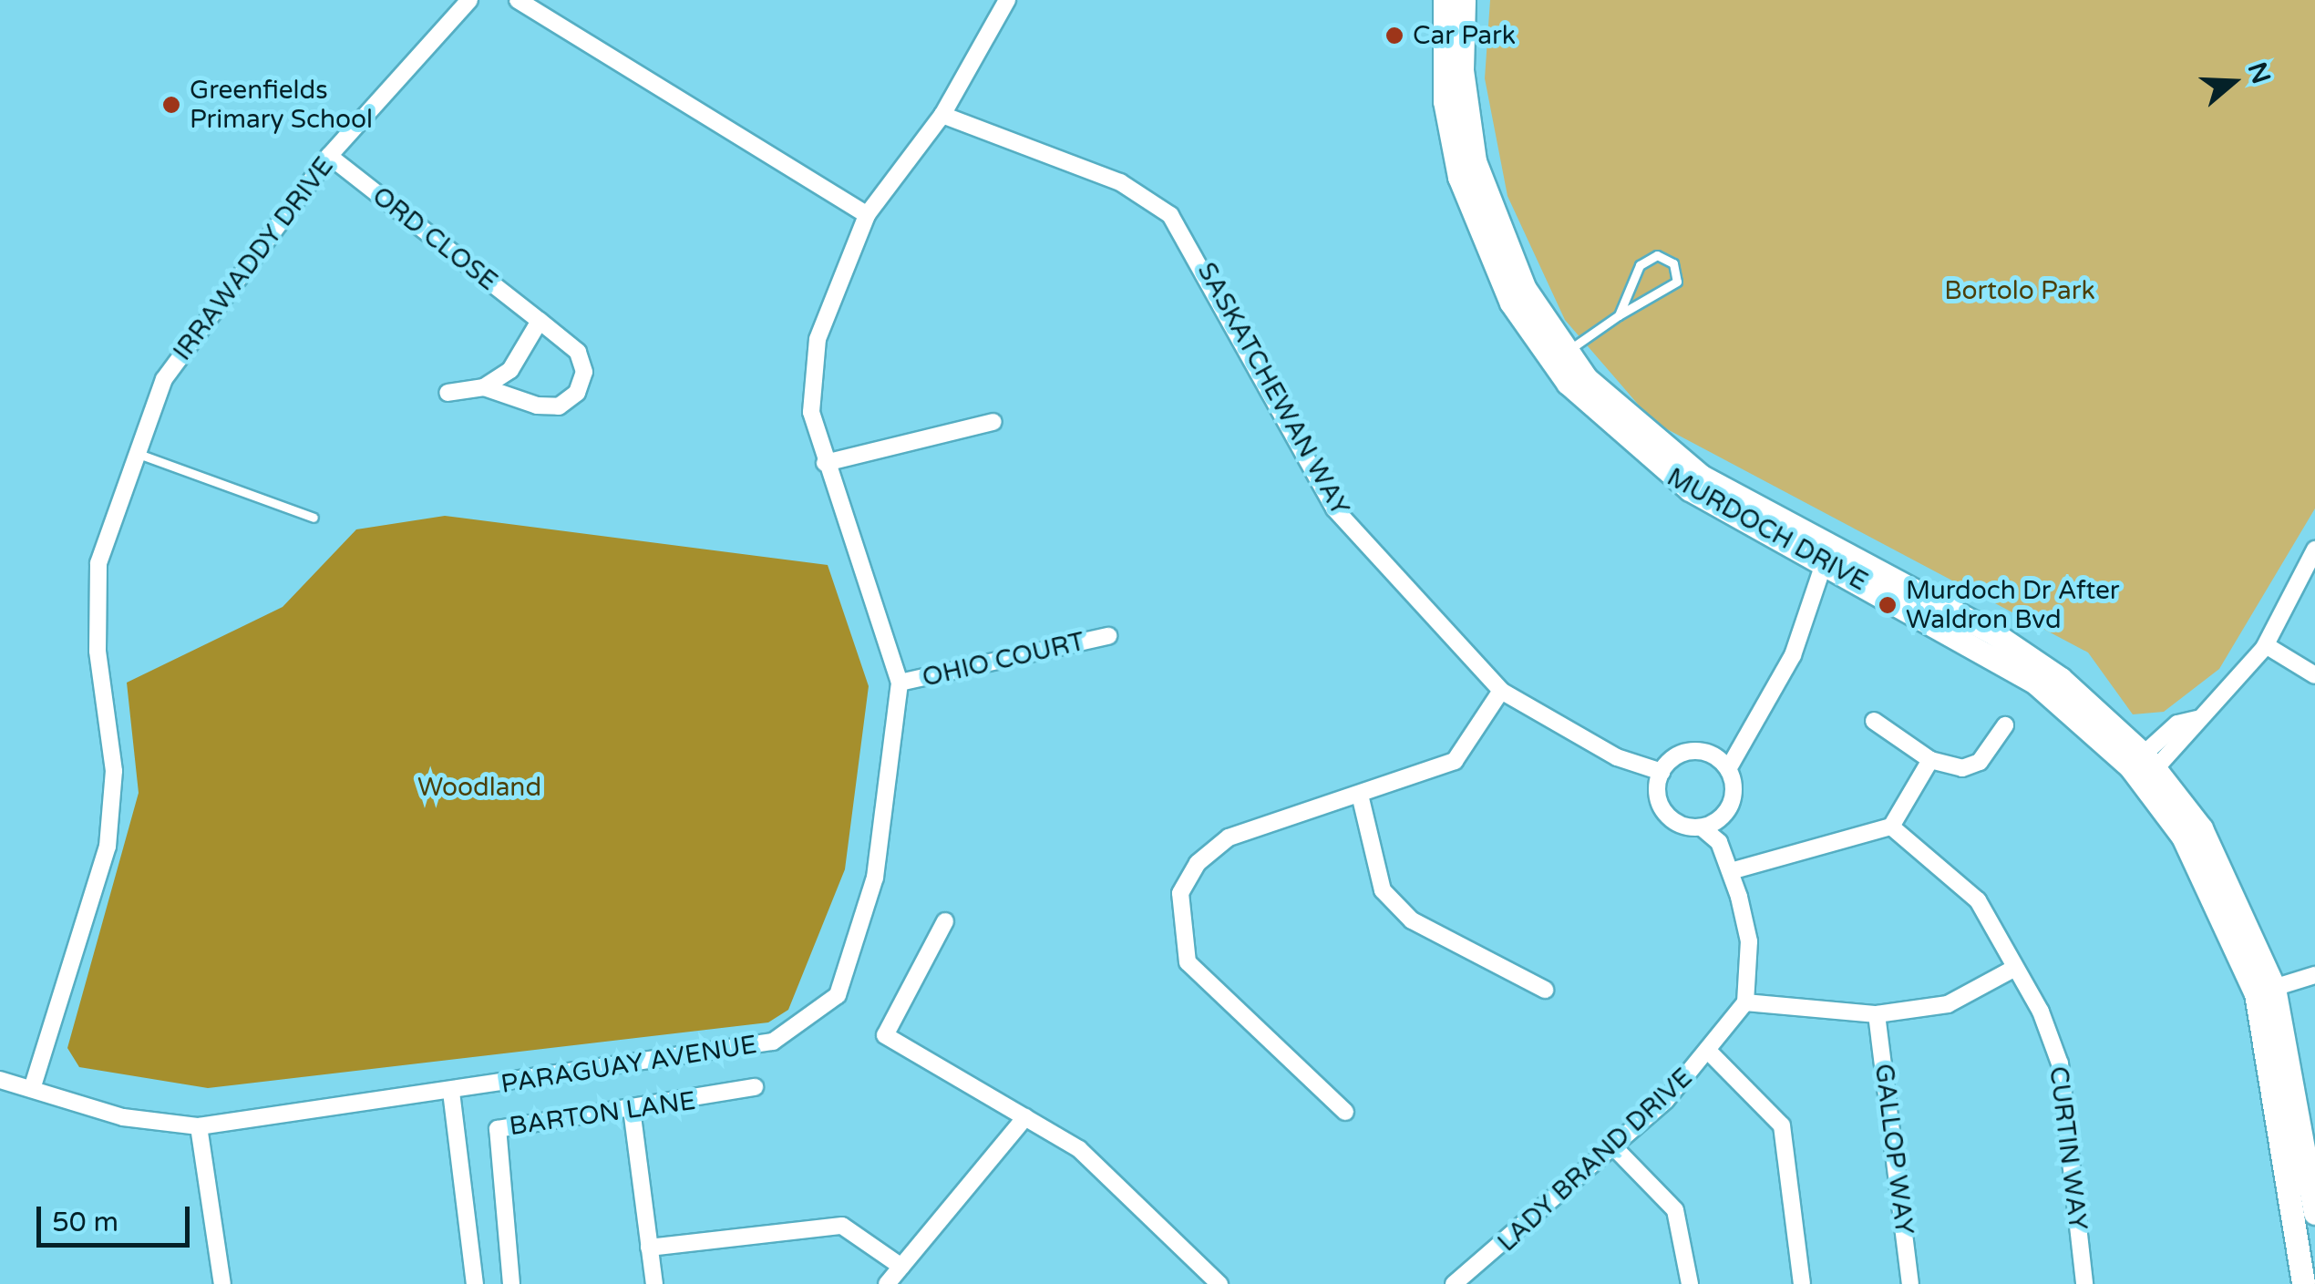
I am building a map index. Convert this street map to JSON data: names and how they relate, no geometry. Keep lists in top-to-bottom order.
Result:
{
  "streets": {
    "main road": ["MURDOCH DRIVE"],
    "street": [
      "ORD CLOSE",
      "IRRAWADDY DRIVE",
      "SASKATCHEWAN WAY",
      "OHIO COURT",
      "PARAGUAY AVENUE",
      "BARTON LANE",
      "CURTIN WAY",
      "GALLOP WAY",
      "LADY BRAND DRIVE"
    ]
  },
  "crossings": [
    ["ORD CLOSE", "IRRAWADDY DRIVE"],
    ["IRRAWADDY DRIVE", "PARAGUAY AVENUE"],
    ["SASKATCHEWAN WAY", "PARAGUAY AVENUE"],
    ["OHIO COURT", "PARAGUAY AVENUE"]
  ],
  "parks": ["Bortolo Park", "Woodland"],
  "places": ["Car Park", "Greenfields Primary School", "Murdoch Dr After Waldron Bvd"],
  "scale_bar": "50 m",
  "north": "right"
}
